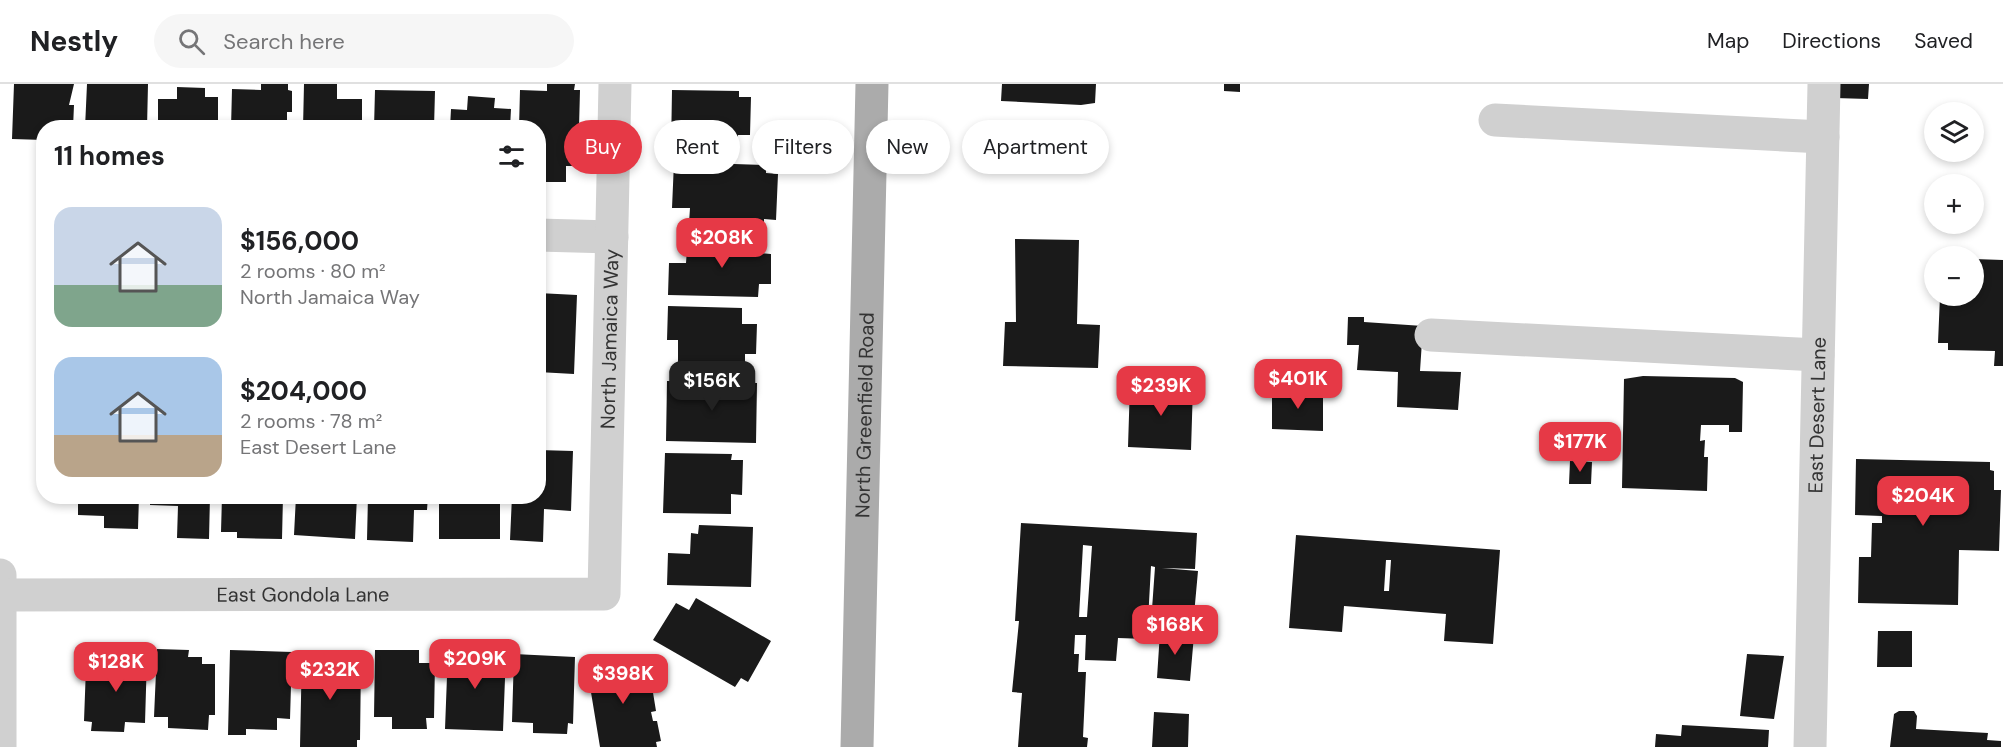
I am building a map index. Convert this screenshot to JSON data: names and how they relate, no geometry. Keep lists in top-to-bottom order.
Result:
{
  "streets": {
    "main road": ["North Greenfield Road"],
    "street": ["North Jamaica Way", "East Desert Lane", "East Gondola Lane"]
  },
  "crossings": [
    ["North Jamaica Way", "East Gondola Lane"]
  ],
  "page": {
    "header": "Nestly",
    "search": "Search here",
    "nav": ["Map", "Directions", "Saved"],
    "map_buttons": ["+", "−"],
    "chip": [
      "Buy",
      "Rent",
      "Filters",
      "New",
      "Apartment"
    ],
    "heading": "11 homes",
    "list": [
      {
        "name": "$156,000",
        "note": "2 rooms · 80 m² · North Jamaica Way"
      },
      {
        "name": "$204,000",
        "note": "2 rooms · 78 m² · East Desert Lane"
      }
    ],
    "price": [
      "$208K",
      "$401K",
      "$156K",
      "$239K",
      "$177K",
      "$204K",
      "$168K",
      "$209K",
      "$128K",
      "$232K",
      "$398K"
    ]
  }
}
